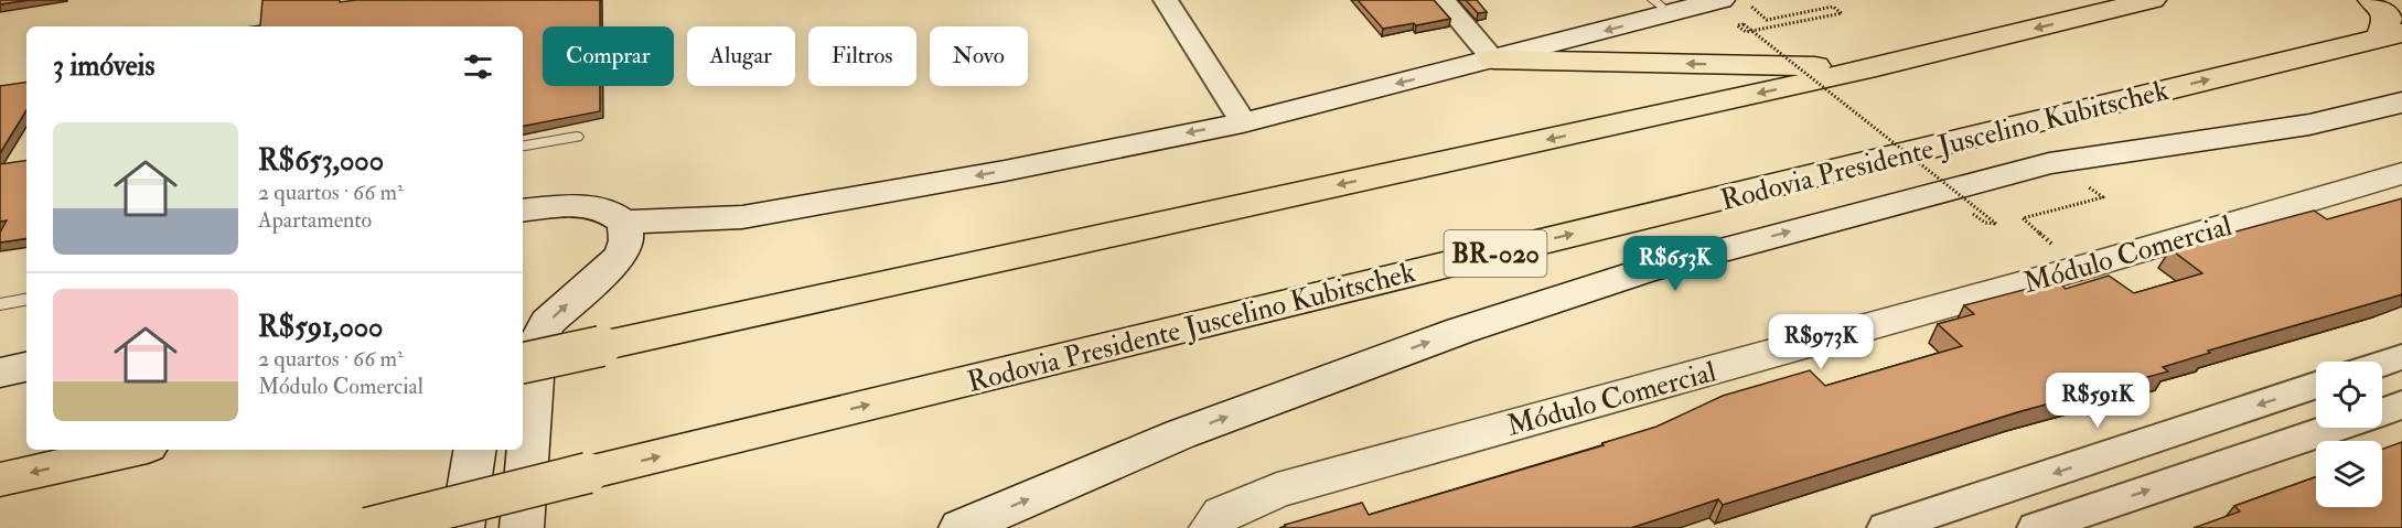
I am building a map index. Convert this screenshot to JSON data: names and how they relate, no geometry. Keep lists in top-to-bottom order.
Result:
{
  "streets": {
    "highway": ["Rodovia Presidente Juscelino Kubitschek", "BR-020"],
    "main road": ["Módulo Comercial"]
  },
  "page": {
    "chip": [
      "Comprar",
      "Alugar",
      "Filtros",
      "Novo"
    ],
    "heading": "3 imóveis",
    "list": [
      {
        "name": "R$653,000",
        "note": "2 quartos · 66 m² · Apartamento"
      },
      {
        "name": "R$591,000",
        "note": "2 quartos · 66 m² · Módulo Comercial"
      }
    ],
    "price": ["R$653K", "R$973K", "R$591K"]
  }
}
